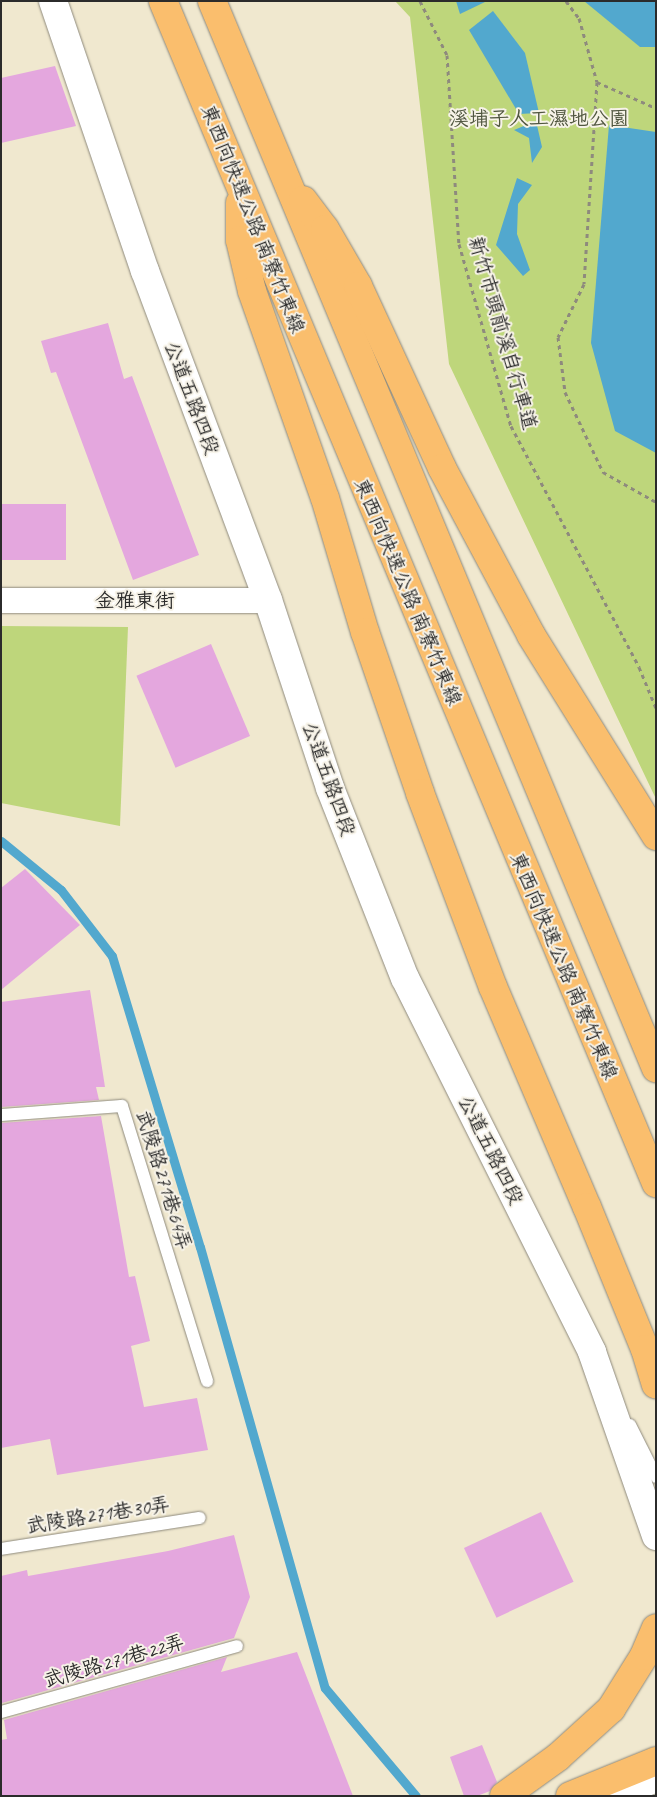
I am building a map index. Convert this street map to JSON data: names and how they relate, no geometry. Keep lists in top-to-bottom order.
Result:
{
  "streets": {
    "highway": ["東西向快速公路 南寮竹東線"],
    "street": ["公道五路四段", "金雅東街"],
    "lane": ["武陵路271巷64弄", "武陵路271巷30弄", "武陵路271巷22弄"],
    "path": ["新竹市頭前溪自行車道"]
  },
  "crossings": [
    ["公道五路四段", "金雅東街"]
  ],
  "parks": ["溪埔子人工濕地公園"]
}
